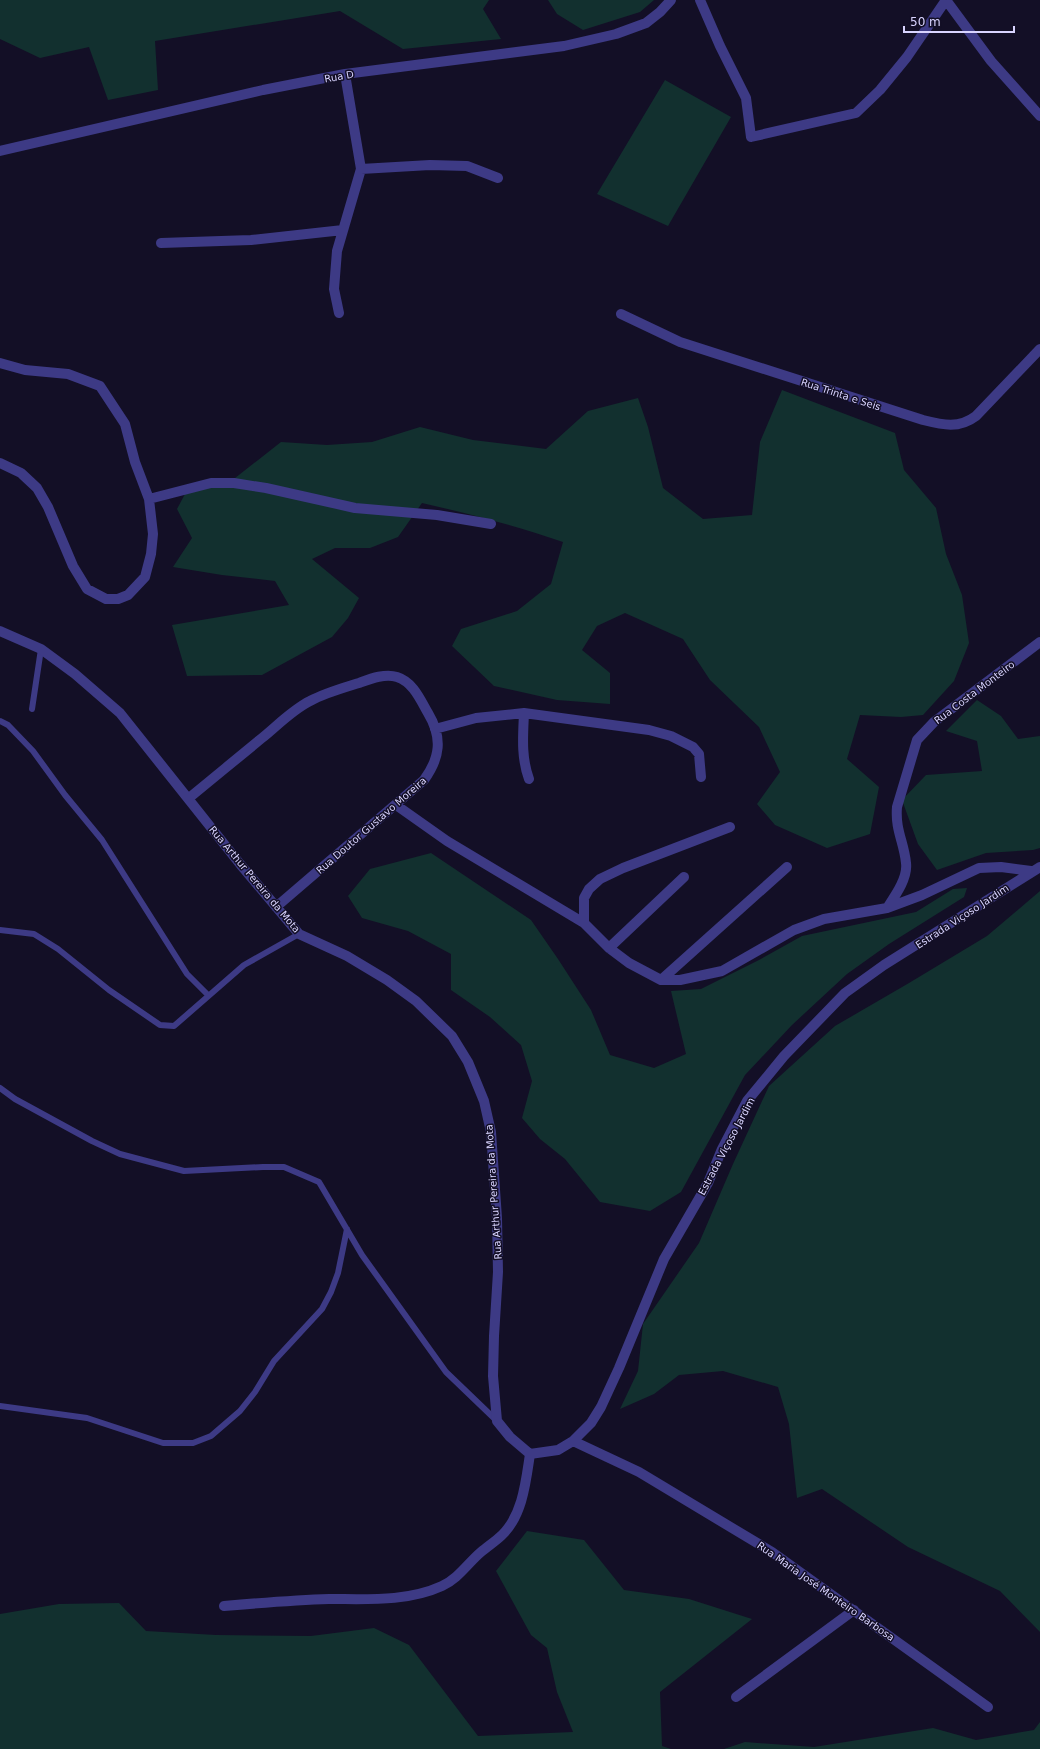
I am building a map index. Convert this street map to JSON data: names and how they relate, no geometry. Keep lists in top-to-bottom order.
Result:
{
  "streets": {
    "street": [
      "Rua D",
      "Rua Trinta e Seis",
      "Rua Costa Monteiro",
      "Rua Doutor Gustavo Moreira",
      "Rua Arthur Pereira da Mota",
      "Estrada Viçoso Jardim",
      "Rua Maria José Monteiro Barbosa"
    ]
  },
  "crossings": [
    ["Rua Doutor Gustavo Moreira", "Rua Arthur Pereira da Mota"],
    ["Estrada Viçoso Jardim", "Rua Maria José Monteiro Barbosa"]
  ],
  "scale_bar": "50 m"
}
